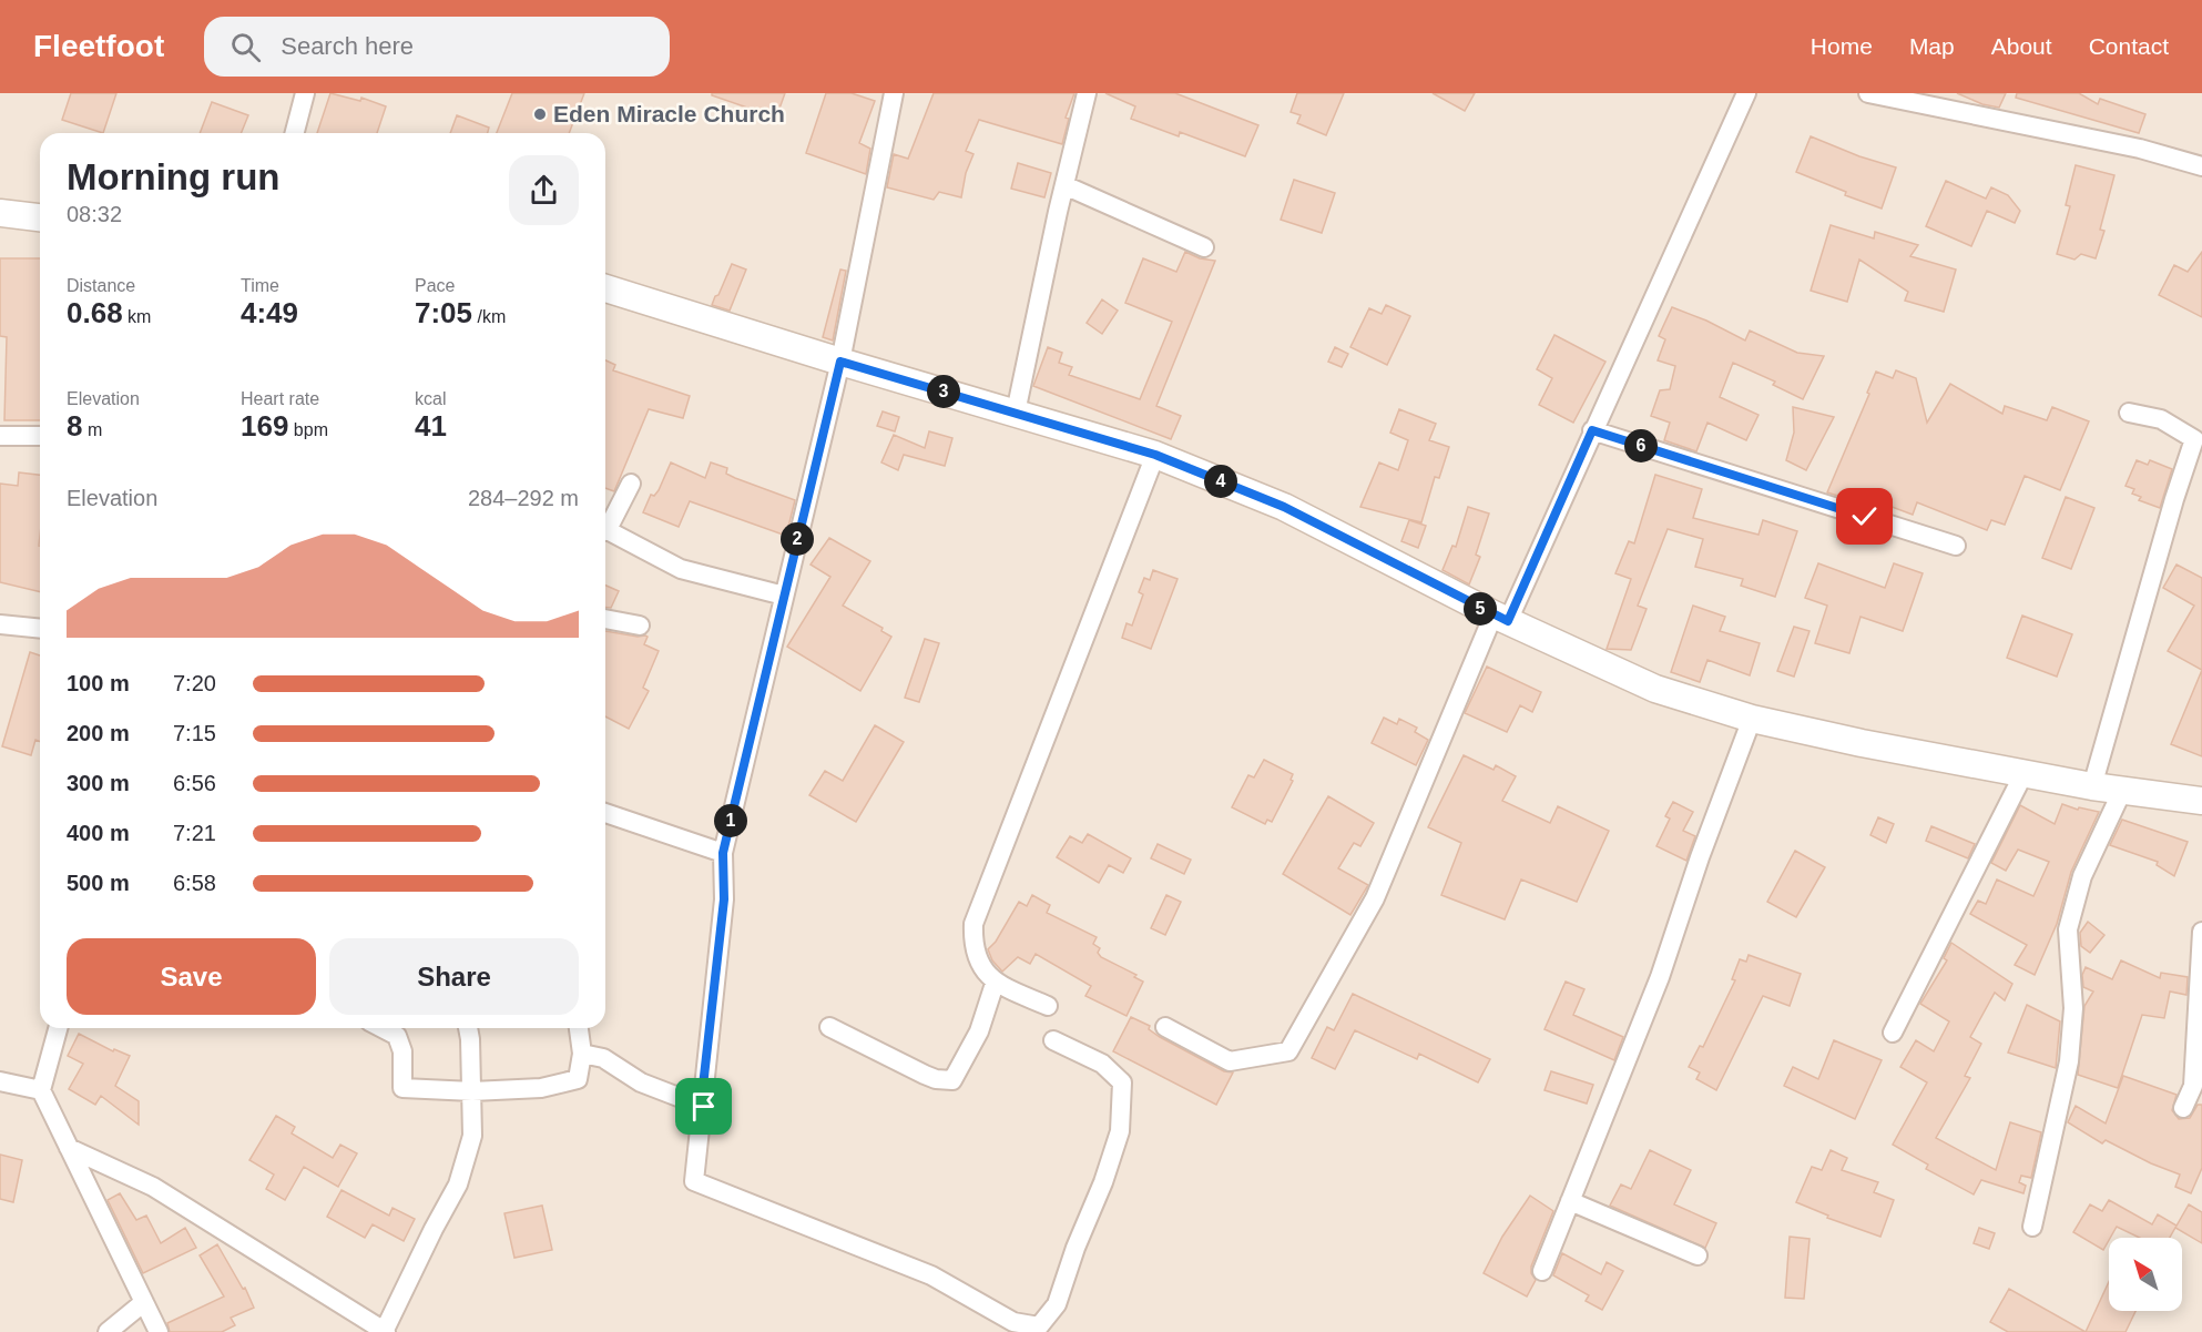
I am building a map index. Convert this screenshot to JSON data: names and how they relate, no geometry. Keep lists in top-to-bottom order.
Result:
{
  "places": ["Eden Miracle Church"],
  "north": "top left",
  "page": {
    "header": "Fleetfoot",
    "search": "Search here",
    "nav": [
      "Home",
      "Map",
      "About",
      "Contact"
    ],
    "heading": ["Morning run", "08:32"],
    "stats": [
      ["Distance", "0.68 km"],
      ["Time", "4:49"],
      ["Pace", "7:05 /km"],
      ["Elevation", "8 m"],
      ["Heart rate", "169 bpm"],
      ["kcal", "41"]
    ],
    "pins": [
      "3",
      "6",
      "4",
      "2",
      "5",
      "1"
    ],
    "chart": ["Elevation", "284–292 m"],
    "list": [
      {
        "name": "100 m",
        "note": "7:20"
      },
      {
        "name": "200 m",
        "note": "7:15"
      },
      {
        "name": "300 m",
        "note": "6:56"
      },
      {
        "name": "400 m",
        "note": "7:21"
      },
      {
        "name": "500 m",
        "note": "6:58"
      }
    ],
    "buttons": ["Save", "Share"]
  }
}
